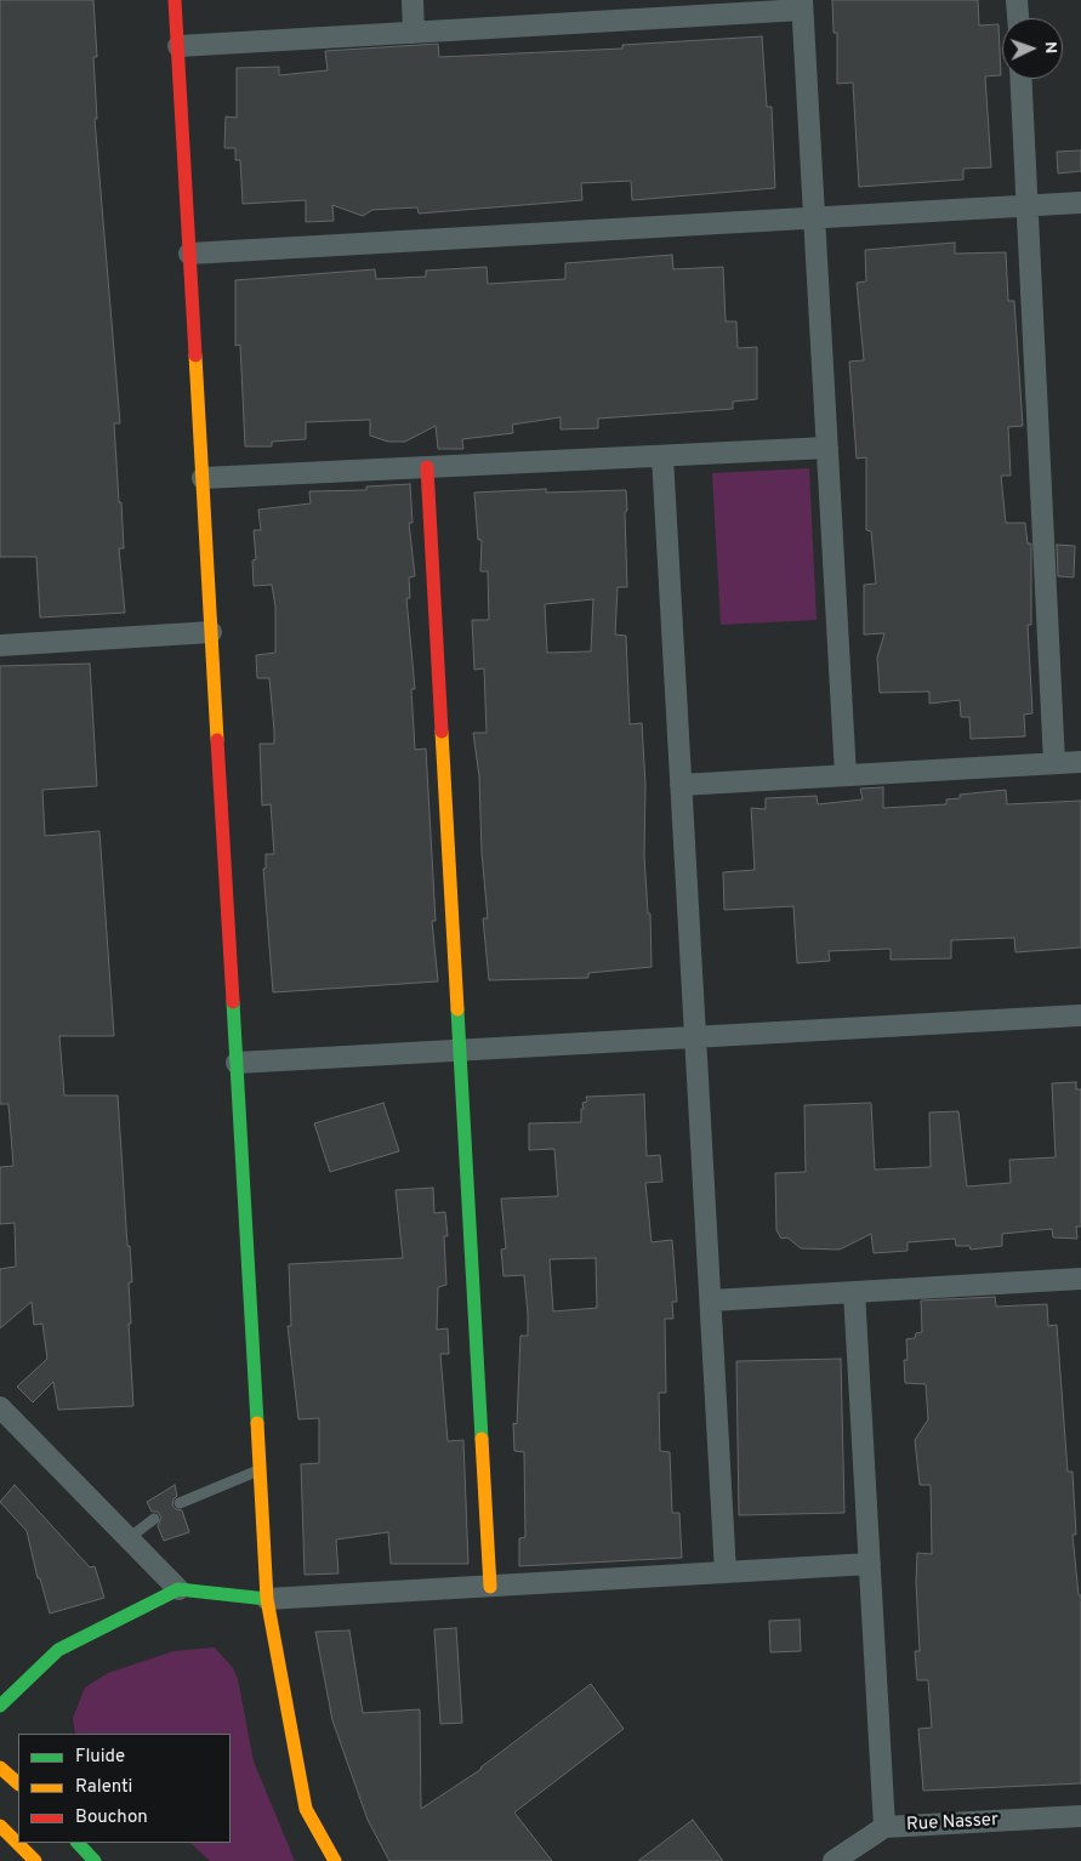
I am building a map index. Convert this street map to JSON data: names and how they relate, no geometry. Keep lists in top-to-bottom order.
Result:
{
  "streets": {
    "street": ["Rue Nasser"]
  },
  "legend": ["Fluide", "Ralenti", "Bouchon"],
  "north": "right"
}
